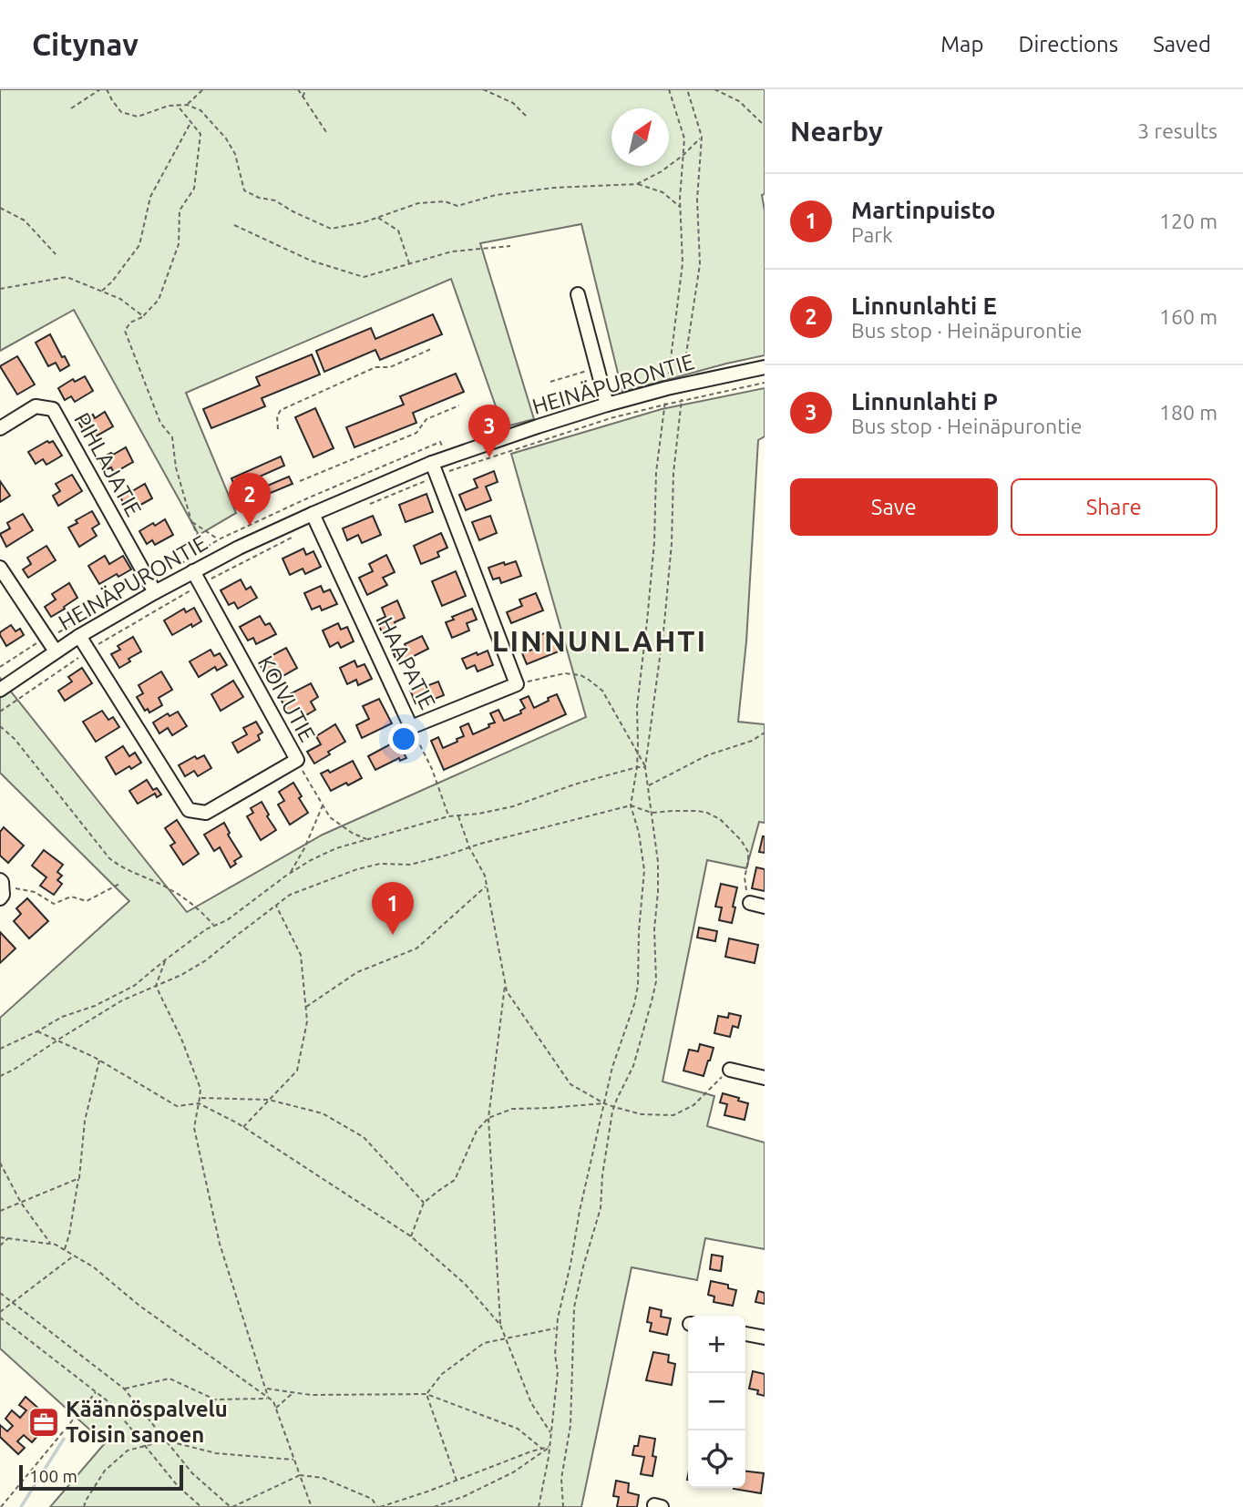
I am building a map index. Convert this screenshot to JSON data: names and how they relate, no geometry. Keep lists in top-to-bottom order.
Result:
{
  "streets": {
    "street": [
      "HEINÄPURONTIE",
      "PIHLAJATIE",
      "HAAPATIE",
      "KOIVUTIE"
    ]
  },
  "crossings": [
    ["HEINÄPURONTIE", "PIHLAJATIE"],
    ["HEINÄPURONTIE", "HAAPATIE"],
    ["HEINÄPURONTIE", "KOIVUTIE"]
  ],
  "districts": ["LINNUNLAHTI"],
  "places": {
    "office": ["Käännöspalvelu Toisin sanoen"]
  },
  "scale_bar": "100 m",
  "north": "top right",
  "page": {
    "header": "Citynav",
    "nav": ["Map", "Directions", "Saved"],
    "heading": ["Nearby", "3 results"],
    "list": [
      {
        "mark": "1",
        "name": "Martinpuisto",
        "note": "Park",
        "value": "120 m"
      },
      {
        "mark": "2",
        "name": "Linnunlahti E",
        "note": "Bus stop · Heinäpurontie",
        "value": "160 m"
      },
      {
        "mark": "3",
        "name": "Linnunlahti P",
        "note": "Bus stop · Heinäpurontie",
        "value": "180 m"
      }
    ],
    "pins": ["3", "2", "1"],
    "buttons": ["Save", "Share"],
    "map_buttons": ["+", "−"],
    "scale": "100 m"
  }
}
